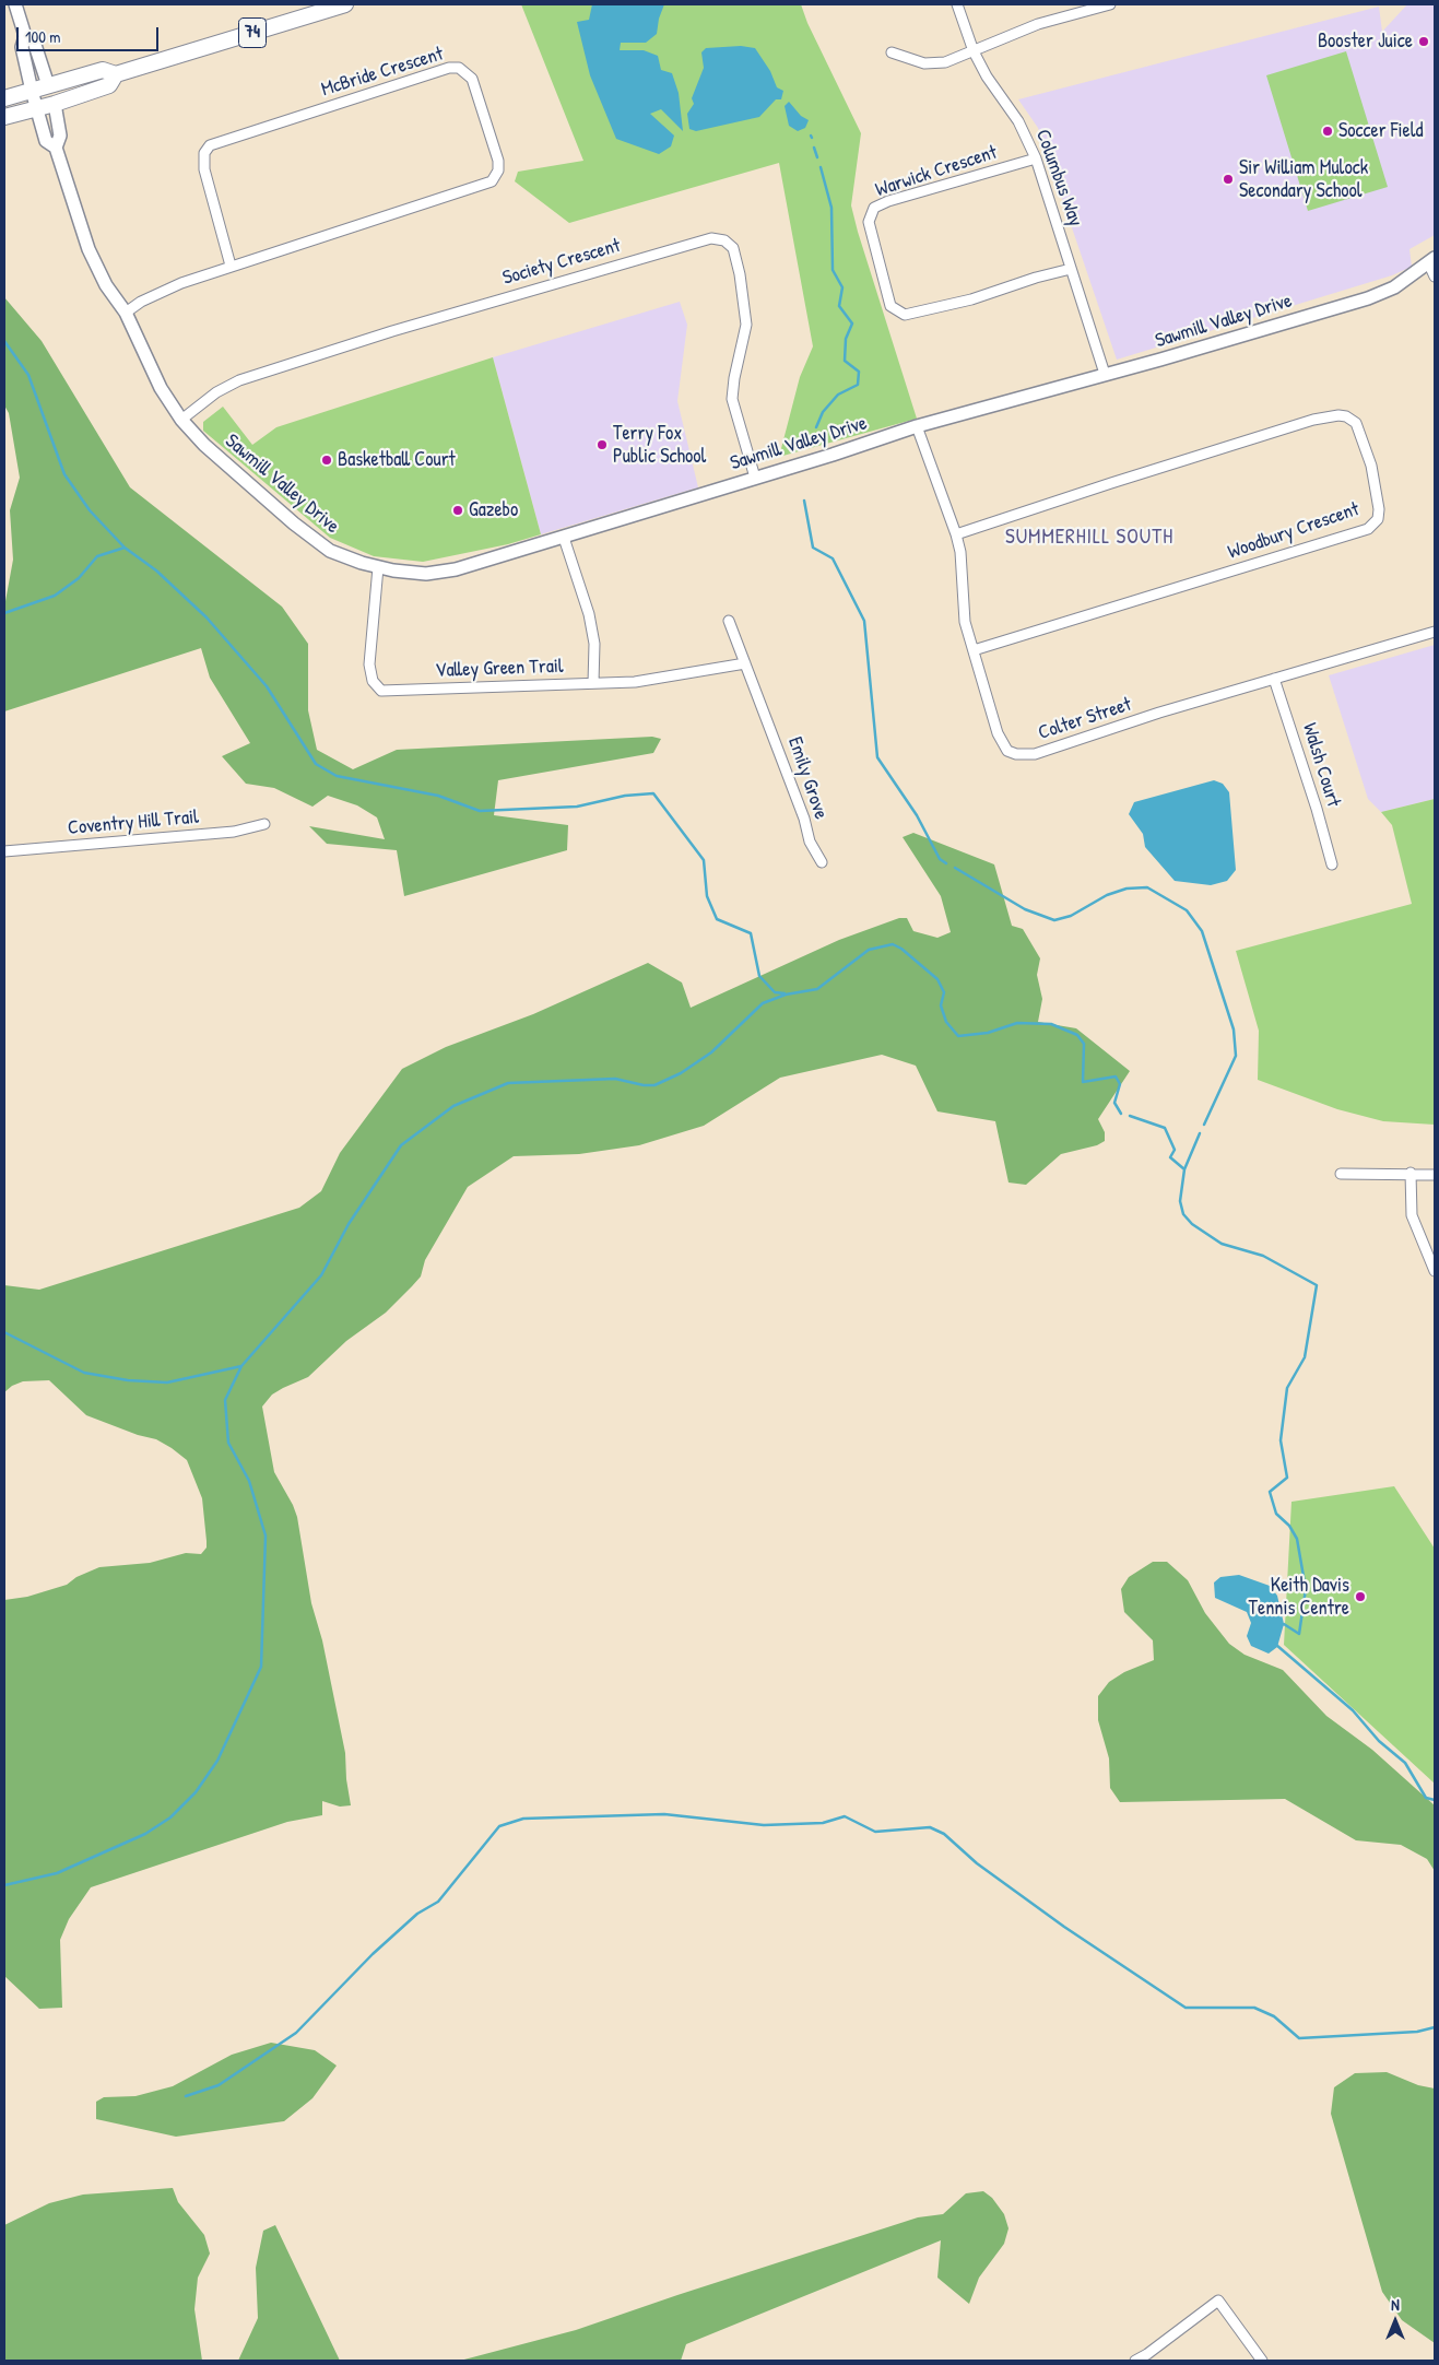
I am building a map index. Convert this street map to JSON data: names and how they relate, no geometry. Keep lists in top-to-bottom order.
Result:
{
  "streets": {
    "main road": ["74"],
    "street": [
      "McBride Crescent",
      "Warwick Crescent",
      "Columbus Way",
      "Society Crescent",
      "Sawmill Valley Drive",
      "Woodbury Crescent",
      "Valley Green Trail",
      "Colter Street",
      "Walsh Court",
      "Emily Grove",
      "Coventry Hill Trail"
    ]
  },
  "crossings": [
    ["74", "Sawmill Valley Drive"],
    ["McBride Crescent", "Sawmill Valley Drive"],
    ["Warwick Crescent", "Columbus Way"],
    ["Columbus Way", "Sawmill Valley Drive"],
    ["Society Crescent", "Sawmill Valley Drive"],
    ["Sawmill Valley Drive", "Valley Green Trail"],
    ["Sawmill Valley Drive", "Colter Street"],
    ["Woodbury Crescent", "Colter Street"],
    ["Valley Green Trail", "Emily Grove"],
    ["Colter Street", "Walsh Court"]
  ],
  "districts": ["SUMMERHILL SOUTH"],
  "places": [
    "Booster Juice",
    "Soccer Field",
    "Sir William Mulock Secondary School",
    "Terry Fox Public School",
    "Basketball Court",
    "Gazebo",
    "Keith Davis Tennis Centre"
  ],
  "scale_bar": "100 m",
  "north": "top"
}
